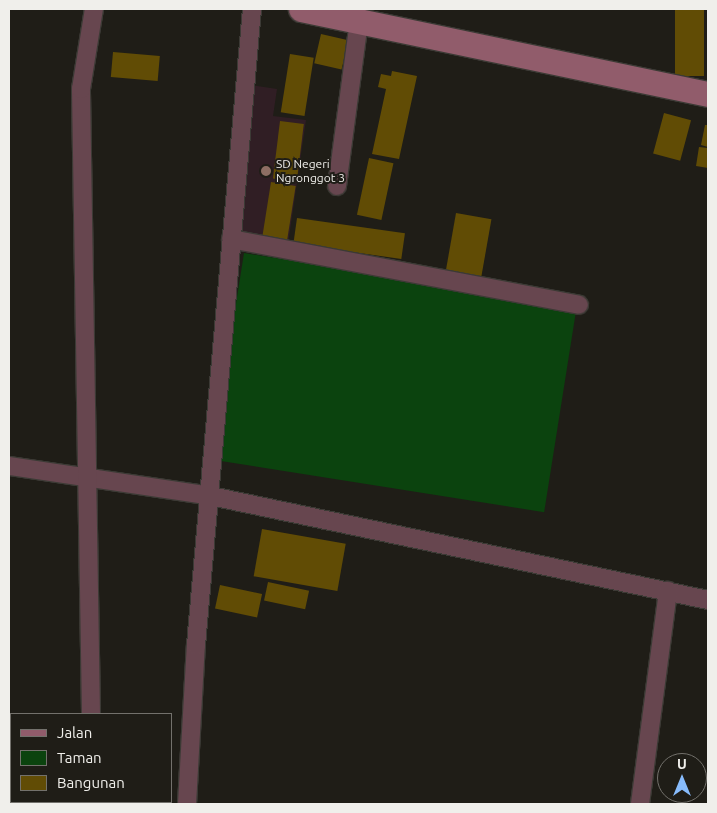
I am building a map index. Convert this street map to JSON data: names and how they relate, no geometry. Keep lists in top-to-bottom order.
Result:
{
  "places": ["SD Negeri Ngronggot 3"],
  "legend": ["Jalan", "Taman", "Bangunan"],
  "north": "top"
}
